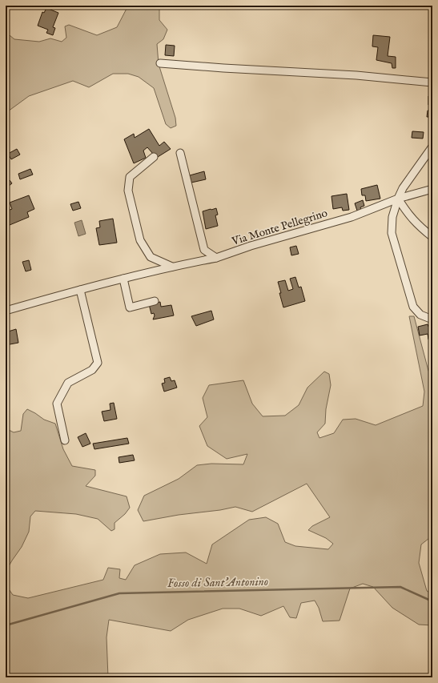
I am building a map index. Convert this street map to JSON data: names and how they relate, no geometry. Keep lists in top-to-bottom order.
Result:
{
  "streets": {
    "street": ["Via Monte Pellegrino"]
  },
  "water": ["Fosso di Sant'Antonino"]
}
